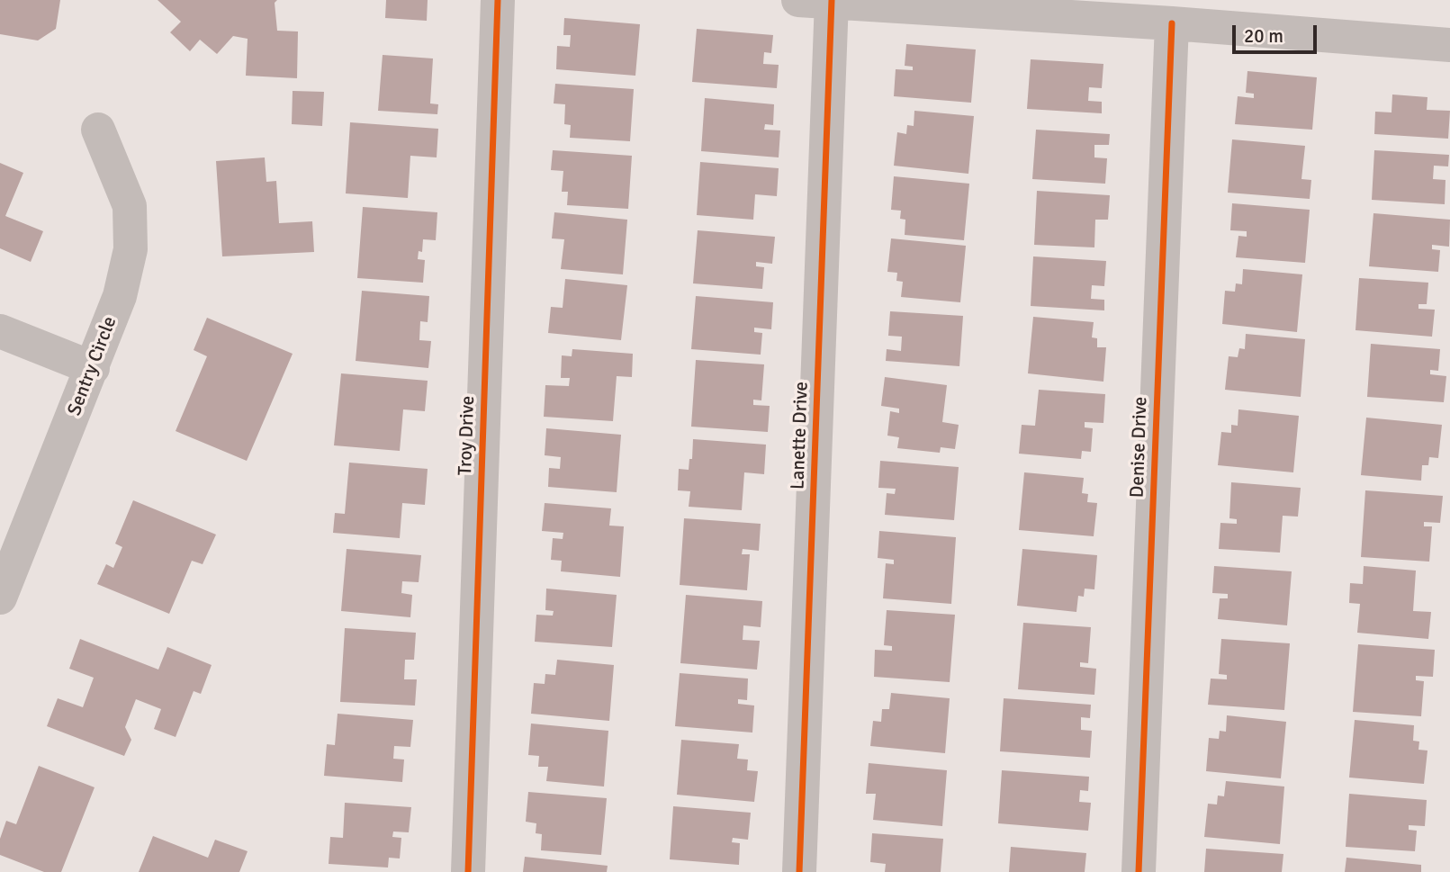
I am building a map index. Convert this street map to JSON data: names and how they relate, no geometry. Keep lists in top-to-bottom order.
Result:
{
  "streets": {
    "street": [
      "Sentry Circle",
      "Troy Drive",
      "Lanette Drive",
      "Denise Drive"
    ]
  },
  "scale_bar": "20 m"
}
